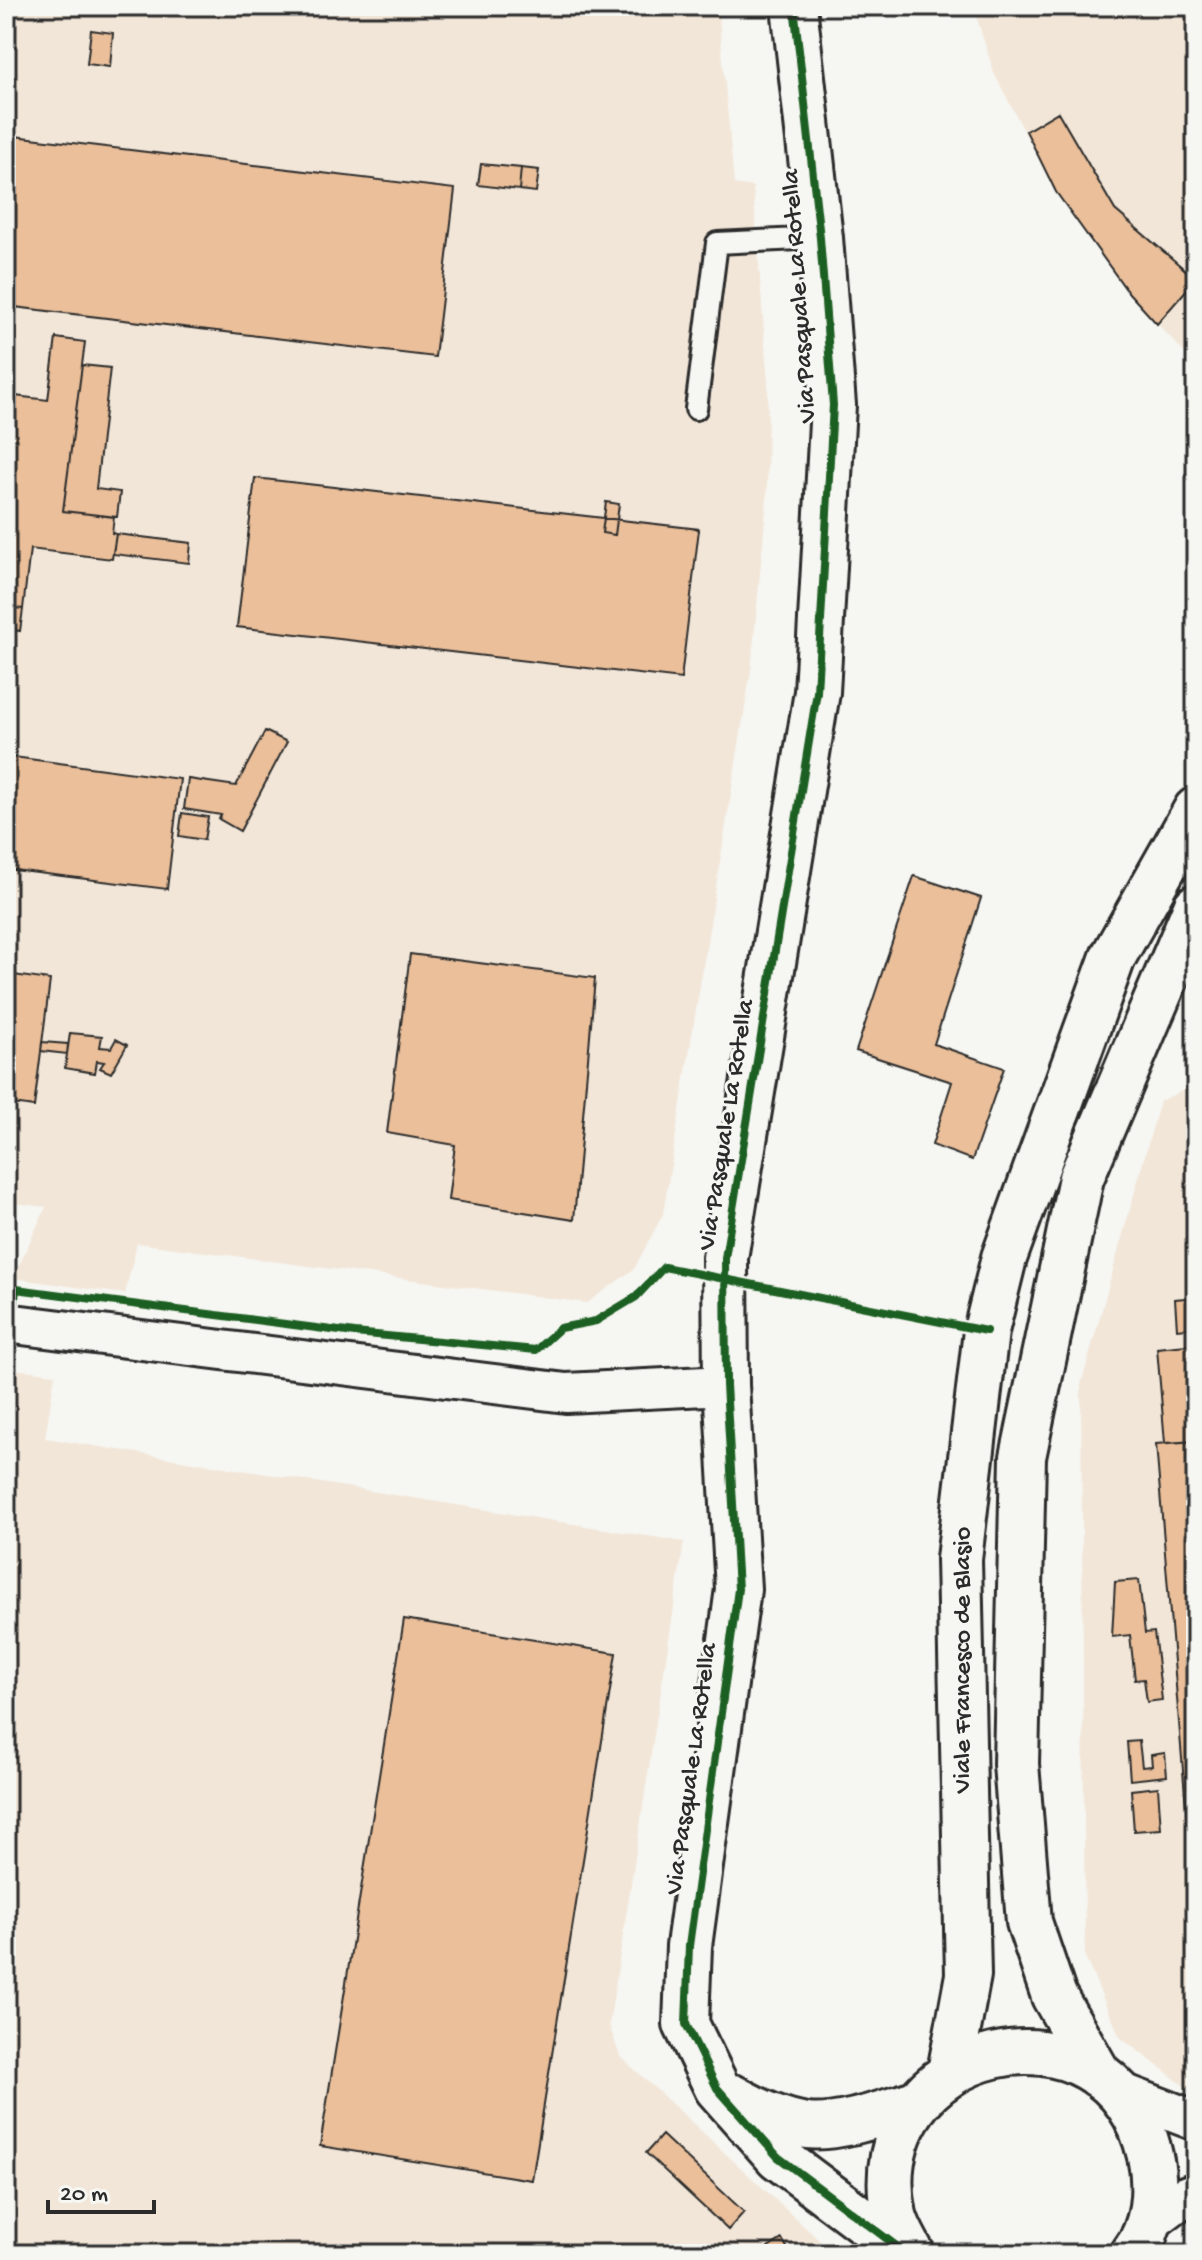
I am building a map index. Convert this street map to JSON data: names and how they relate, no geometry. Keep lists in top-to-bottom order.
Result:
{
  "streets": {
    "street": ["Via Pasquale La Rotella", "Viale Francesco de Blasio"]
  },
  "scale_bar": "20 m"
}
